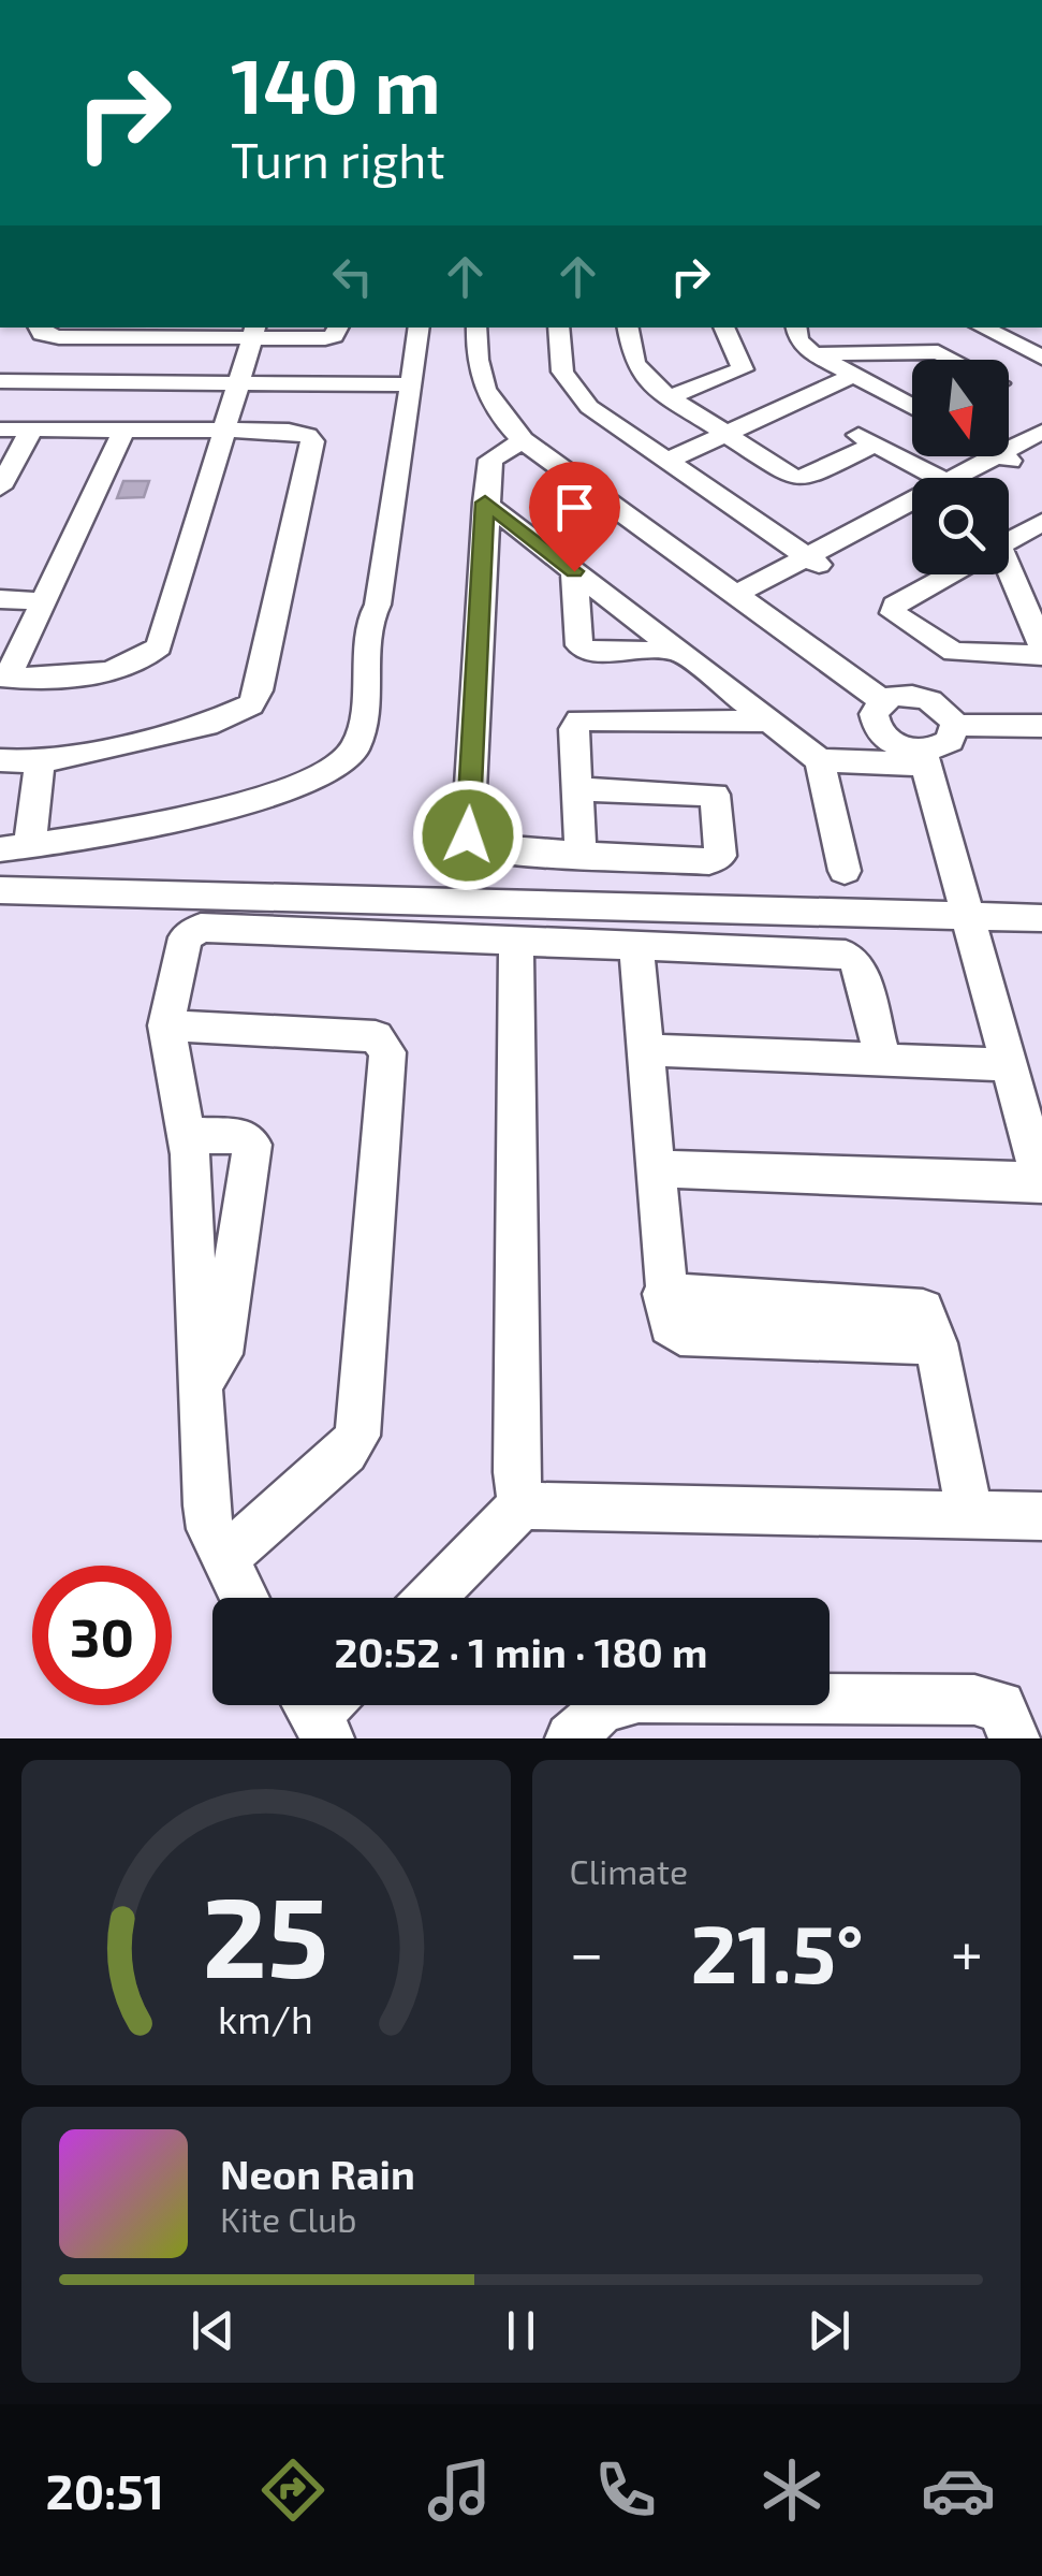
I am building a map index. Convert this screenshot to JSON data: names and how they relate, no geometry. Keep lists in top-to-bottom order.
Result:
{
  "north": "bottom",
  "page": {
    "turn": ["140 m", "Turn right"],
    "limit": "30",
    "trip": "20:52 · 1 min · 180 m",
    "tile": "Climate",
    "heat": ["−", "21.5°", "+"],
    "song": ["Neon Rain", "Kite Club"],
    "tabs": "20:51",
    "gauge": ["25", "km/h"]
  }
}
